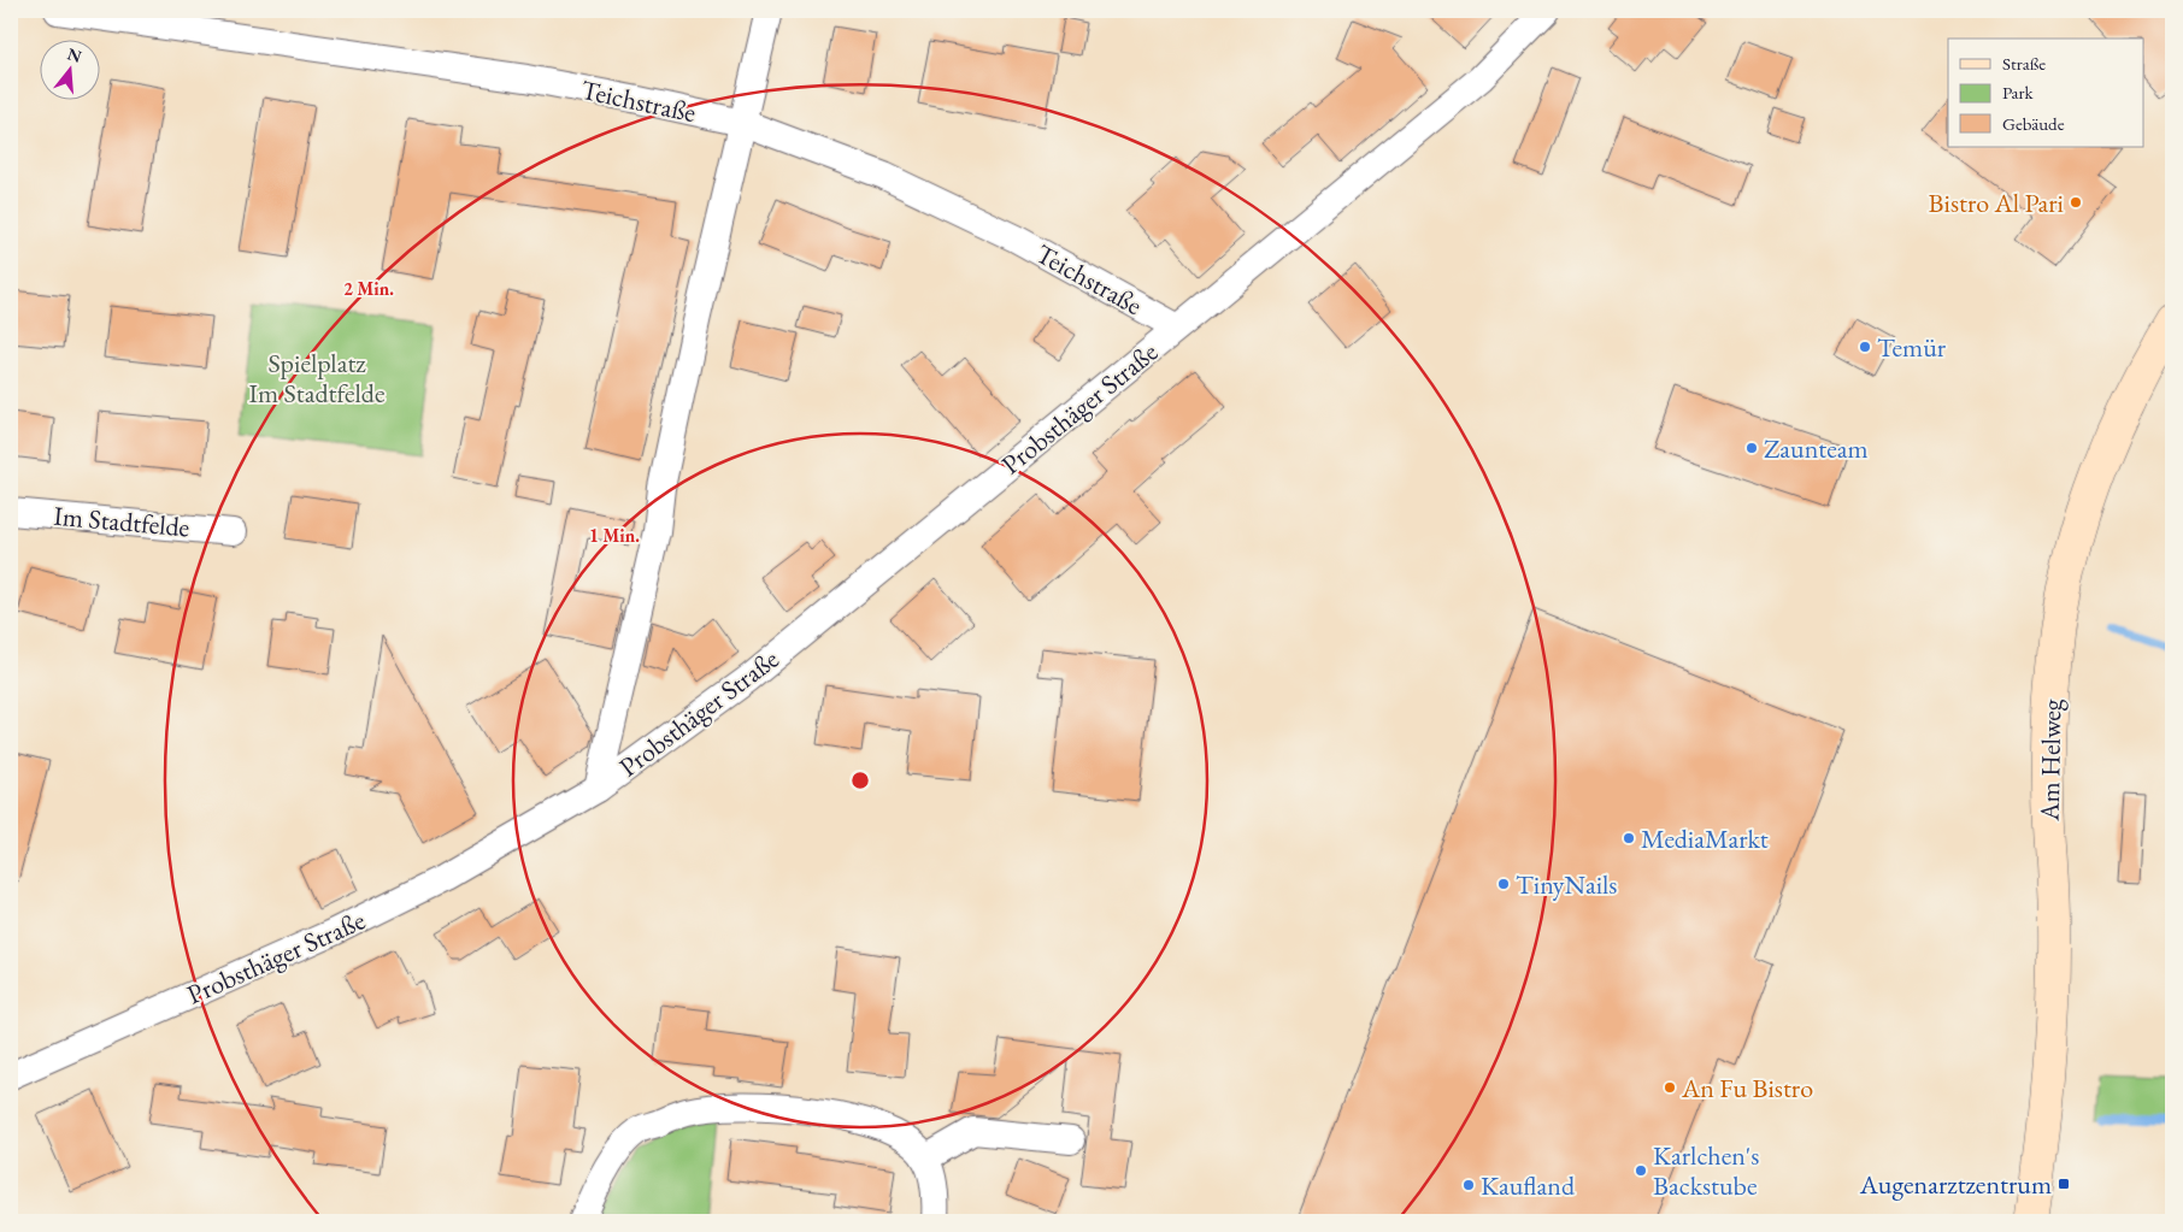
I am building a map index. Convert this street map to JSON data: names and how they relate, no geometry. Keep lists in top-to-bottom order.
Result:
{
  "streets": {
    "main road": ["Am Helweg"],
    "street": ["Teichstraße", "Probsthäger Straße", "Im Stadtfelde"]
  },
  "crossings": [
    ["Teichstraße", "Probsthäger Straße"]
  ],
  "parks": ["Spielplatz Im Stadtfelde"],
  "places": {
    "other": [
      "Bistro Al Pari",
      "Temür",
      "Zaunteam",
      "MediaMarkt",
      "TinyNails",
      "An Fu Bistro",
      "Karlchen's Backstube",
      "Kaufland"
    ],
    "transit": ["Augenarztzentrum"]
  },
  "legend": ["Straße", "Park", "Gebäude"],
  "north": "top",
  "rings": ["2 Min.", "1 Min."]
}
